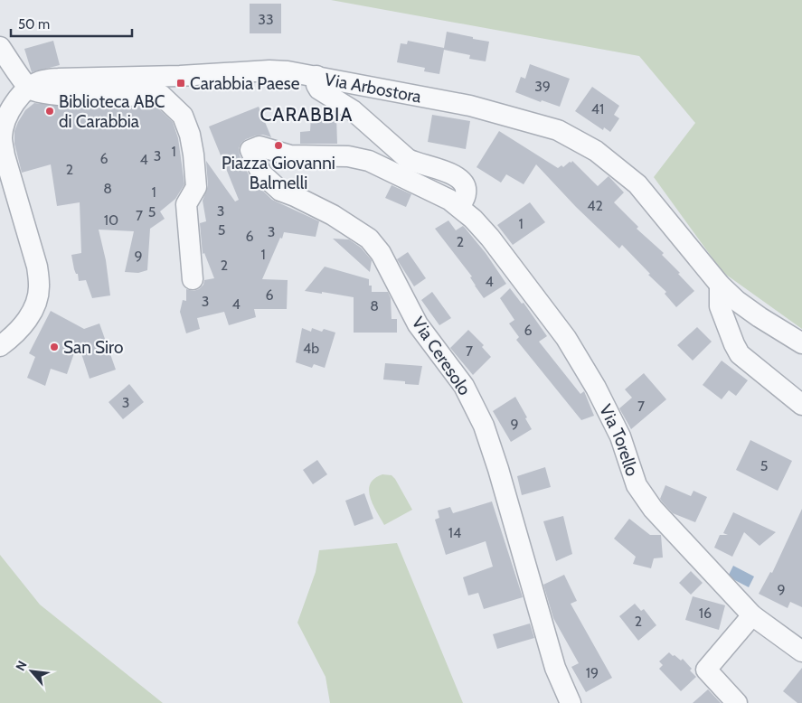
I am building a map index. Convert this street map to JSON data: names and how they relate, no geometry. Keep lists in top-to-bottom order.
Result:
{
  "streets": {
    "street": ["Via Arbostora", "Via Ceresolo", "Via Torello"]
  },
  "crossings": [
    ["Via Ceresolo", "Via Torello"]
  ],
  "districts": ["CARABBIA"],
  "places": {
    "transit": ["Carabbia Paese"],
    "other": ["Biblioteca ABC di Carabbia", "Piazza Giovanni Balmelli", "San Siro"]
  },
  "house_numbers": [
    "33",
    "39",
    "41",
    "1",
    "3",
    "6",
    "4",
    "2",
    "8",
    "1",
    "42",
    "3",
    "5",
    "7",
    "10",
    "1",
    "5",
    "3",
    "6",
    "2",
    "1",
    "9",
    "2",
    "4",
    "6",
    "3",
    "4",
    "8",
    "6",
    "4b",
    "7",
    "3",
    "7",
    "9",
    "5",
    "14",
    "9",
    "16",
    "2",
    "19"
  ],
  "scale_bar": "50 m",
  "north": "top left"
}
